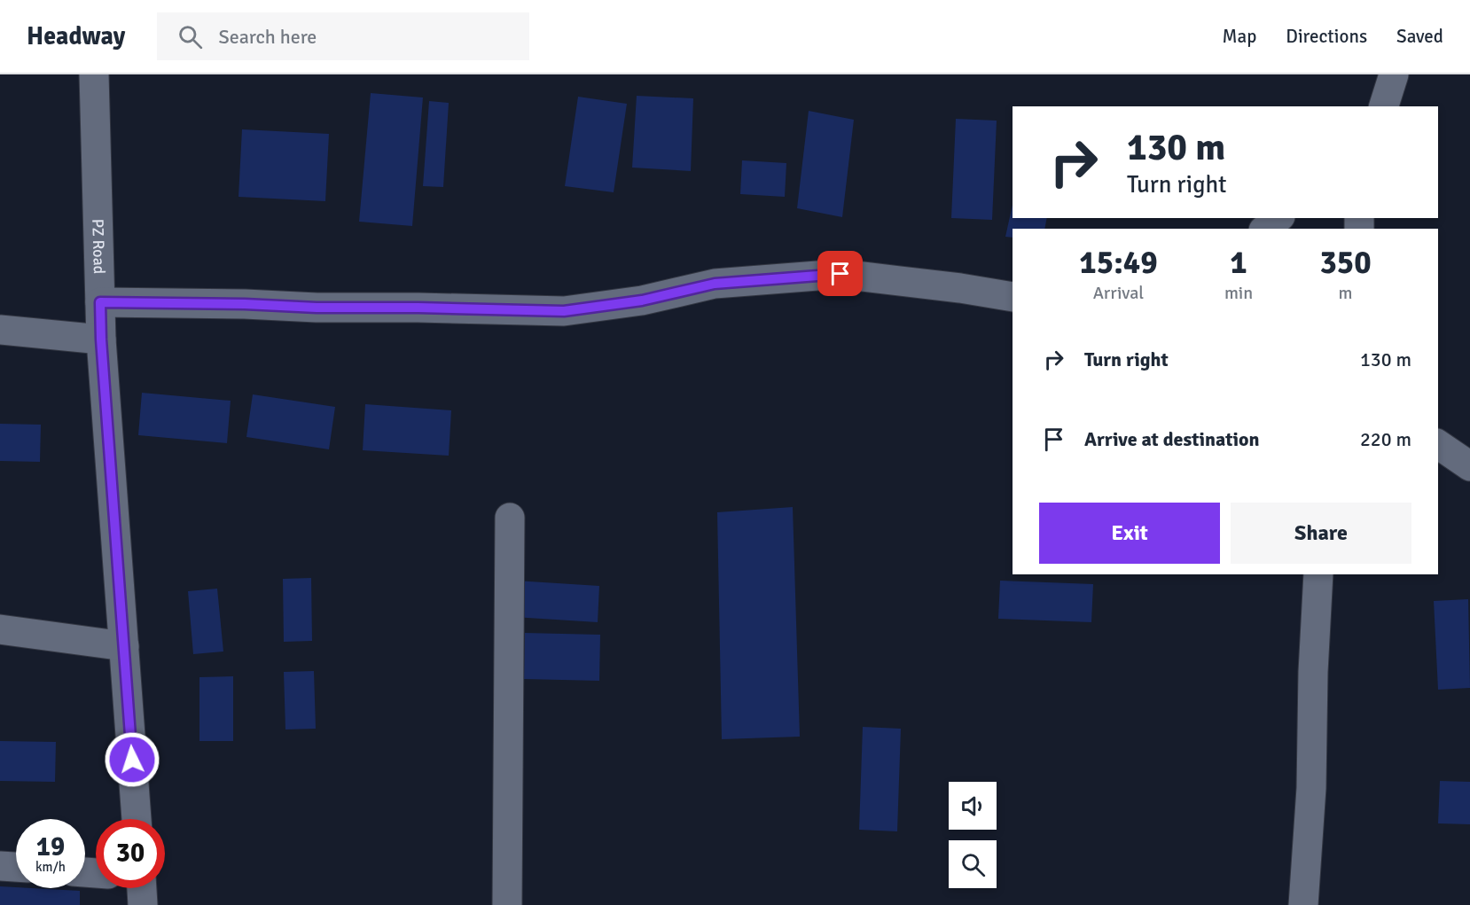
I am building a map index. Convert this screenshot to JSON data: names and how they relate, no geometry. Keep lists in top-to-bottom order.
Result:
{
  "streets": {
    "street": ["PZ Road"]
  },
  "page": {
    "header": "Headway",
    "search": "Search here",
    "nav": ["Map", "Directions", "Saved"],
    "turn": ["130 m", "Turn right"],
    "eta": [
      "15:49",
      "Arrival",
      "1",
      "min",
      "350",
      "m"
    ],
    "list": [
      {
        "name": "Turn right",
        "value": "130 m"
      },
      {
        "name": "Arrive at destination",
        "value": "220 m"
      }
    ],
    "buttons": ["Exit", "Share"],
    "speed": "19 km/h",
    "limit": "30"
  }
}
